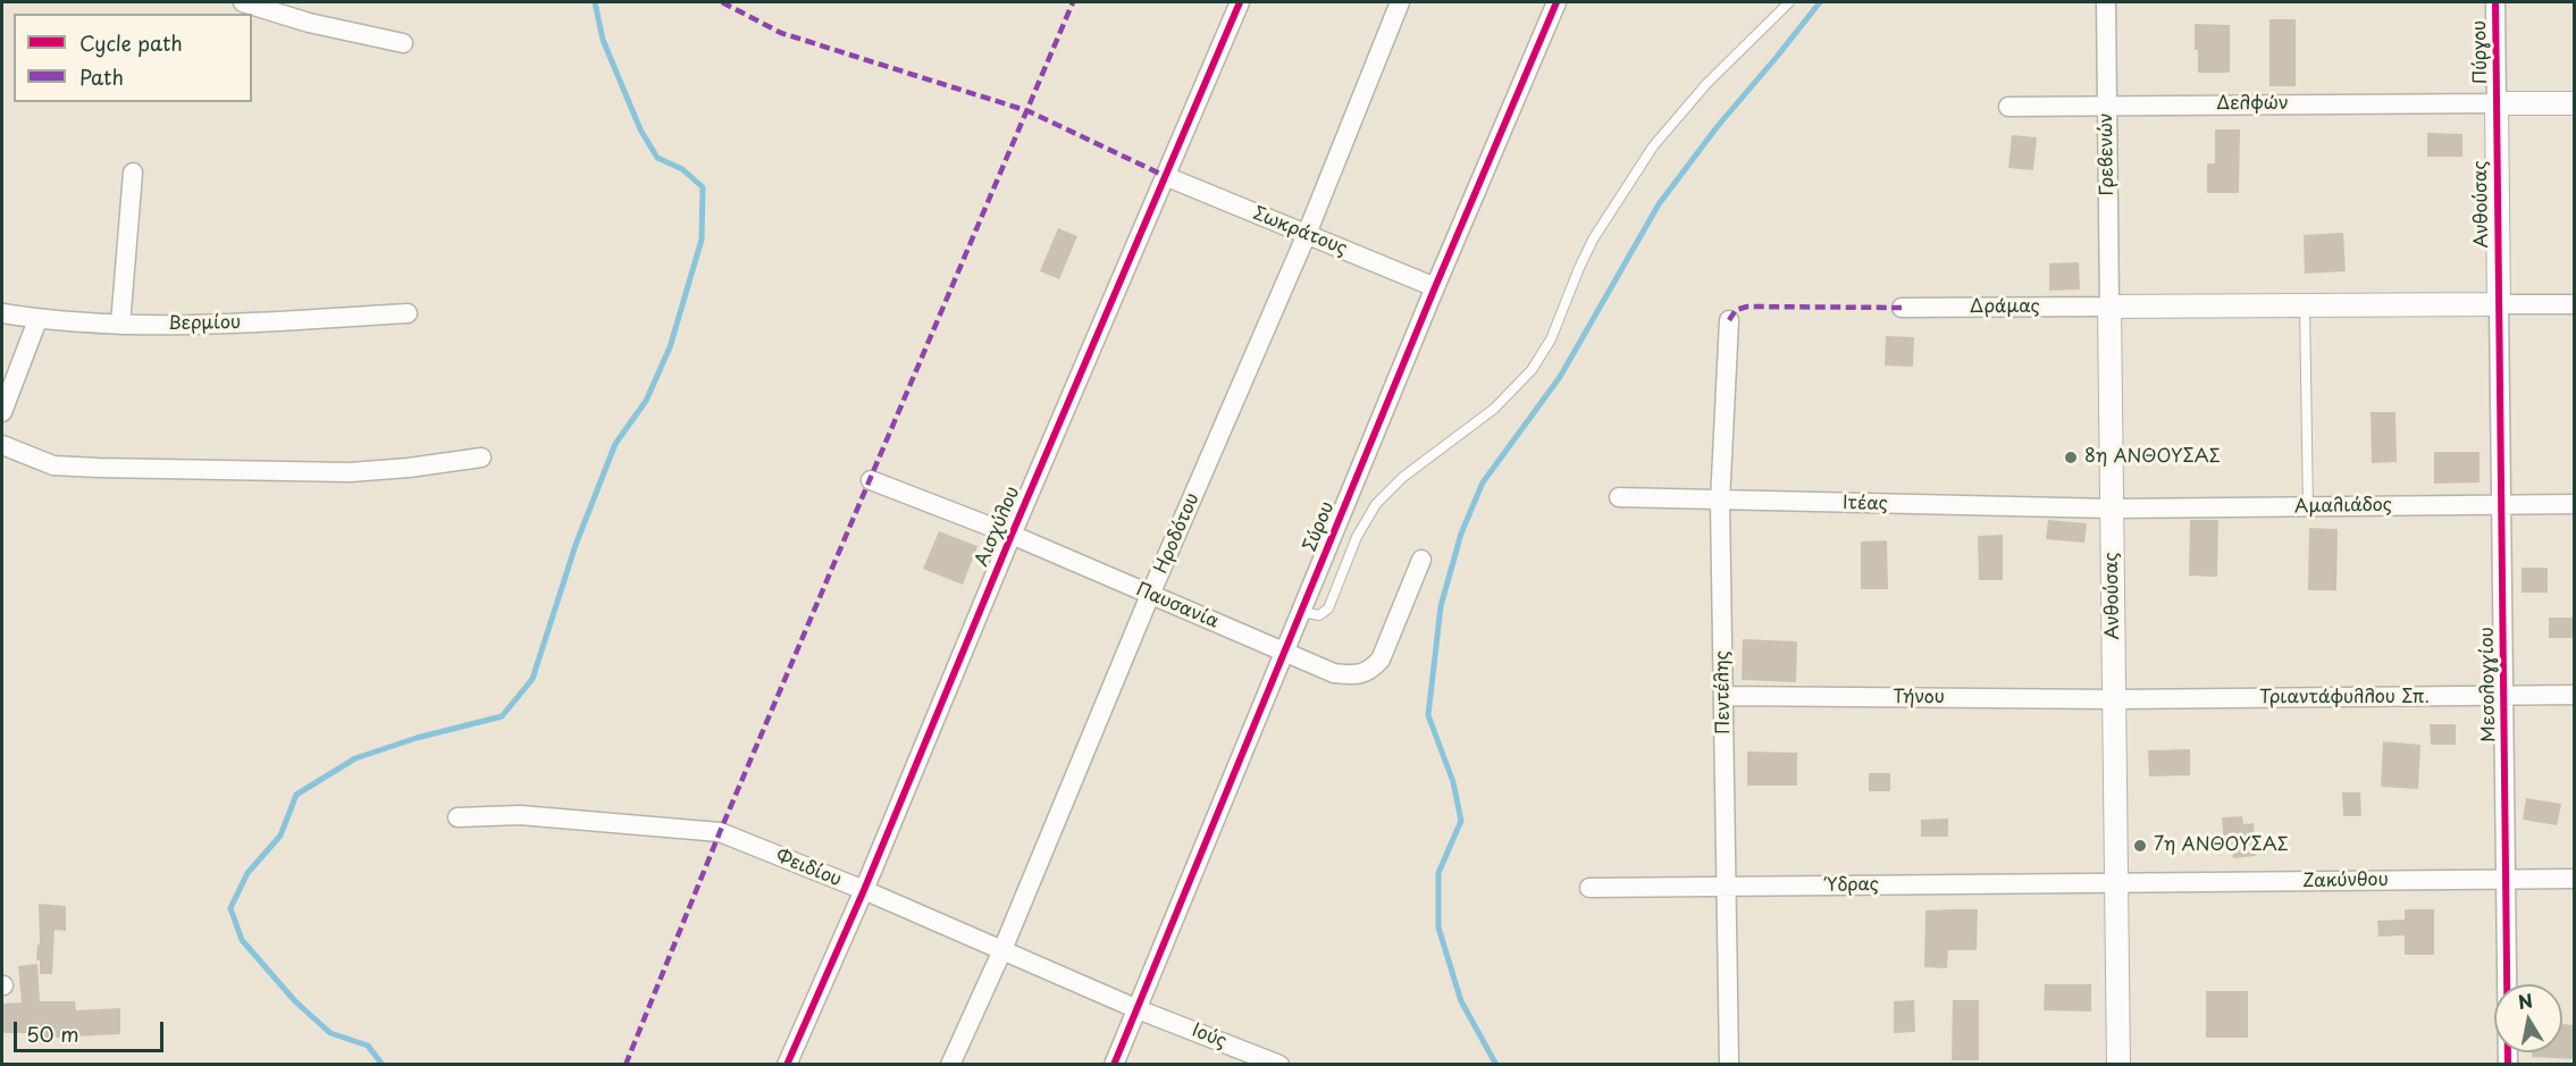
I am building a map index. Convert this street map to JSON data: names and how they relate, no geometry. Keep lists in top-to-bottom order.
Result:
{
  "streets": {
    "street": [
      "Πύργου",
      "Δελφών",
      "Γρεβενών",
      "Ανθούσας",
      "Σωκράτους",
      "Δράμας",
      "Βερμίου",
      "Ιτέας",
      "Αμαλιάδος",
      "Αισχύλου",
      "Σύρου",
      "Ηροδότου",
      "Παυσανία",
      "Μεσολογγίου",
      "Πεντέλης",
      "Τήνου",
      "Τριαντάφυλλου Σπ.",
      "Φειδίου",
      "Ζακύνθου",
      "Ύδρας",
      "Ιούς"
    ]
  },
  "crossings": [
    ["Πύργου", "Δελφών"],
    ["Πύργου", "Ανθούσας"],
    ["Δελφών", "Γρεβενών"],
    ["Δελφών", "Ανθούσας"],
    ["Γρεβενών", "Ανθούσας"],
    ["Γρεβενών", "Δράμας"],
    ["Ανθούσας", "Δράμας"],
    ["Ανθούσας", "Ιτέας"],
    ["Ανθούσας", "Αμαλιάδος"],
    ["Ανθούσας", "Μεσολογγίου"],
    ["Ανθούσας", "Τήνου"],
    ["Ανθούσας", "Τριαντάφυλλου Σπ."],
    ["Ανθούσας", "Ζακύνθου"],
    ["Ανθούσας", "Ύδρας"],
    ["Σωκράτους", "Αισχύλου"],
    ["Σωκράτους", "Σύρου"],
    ["Σωκράτους", "Ηροδότου"],
    ["Ιτέας", "Αμαλιάδος"],
    ["Ιτέας", "Πεντέλης"],
    ["Αμαλιάδος", "Μεσολογγίου"],
    ["Αισχύλου", "Παυσανία"],
    ["Αισχύλου", "Φειδίου"],
    ["Σύρου", "Παυσανία"],
    ["Σύρου", "Φειδίου"],
    ["Σύρου", "Ιούς"],
    ["Ηροδότου", "Παυσανία"],
    ["Ηροδότου", "Φειδίου"],
    ["Μεσολογγίου", "Τριαντάφυλλου Σπ."],
    ["Μεσολογγίου", "Ζακύνθου"],
    ["Πεντέλης", "Τήνου"],
    ["Πεντέλης", "Ύδρας"],
    ["Τήνου", "Τριαντάφυλλου Σπ."],
    ["Φειδίου", "Ιούς"],
    ["Ζακύνθου", "Ύδρας"]
  ],
  "places": ["8η ΑΝΘΟΥΣΑΣ", "7η ΑΝΘΟΥΣΑΣ"],
  "legend": ["Cycle path", "Path"],
  "scale_bar": "50 m",
  "north": "top"
}
